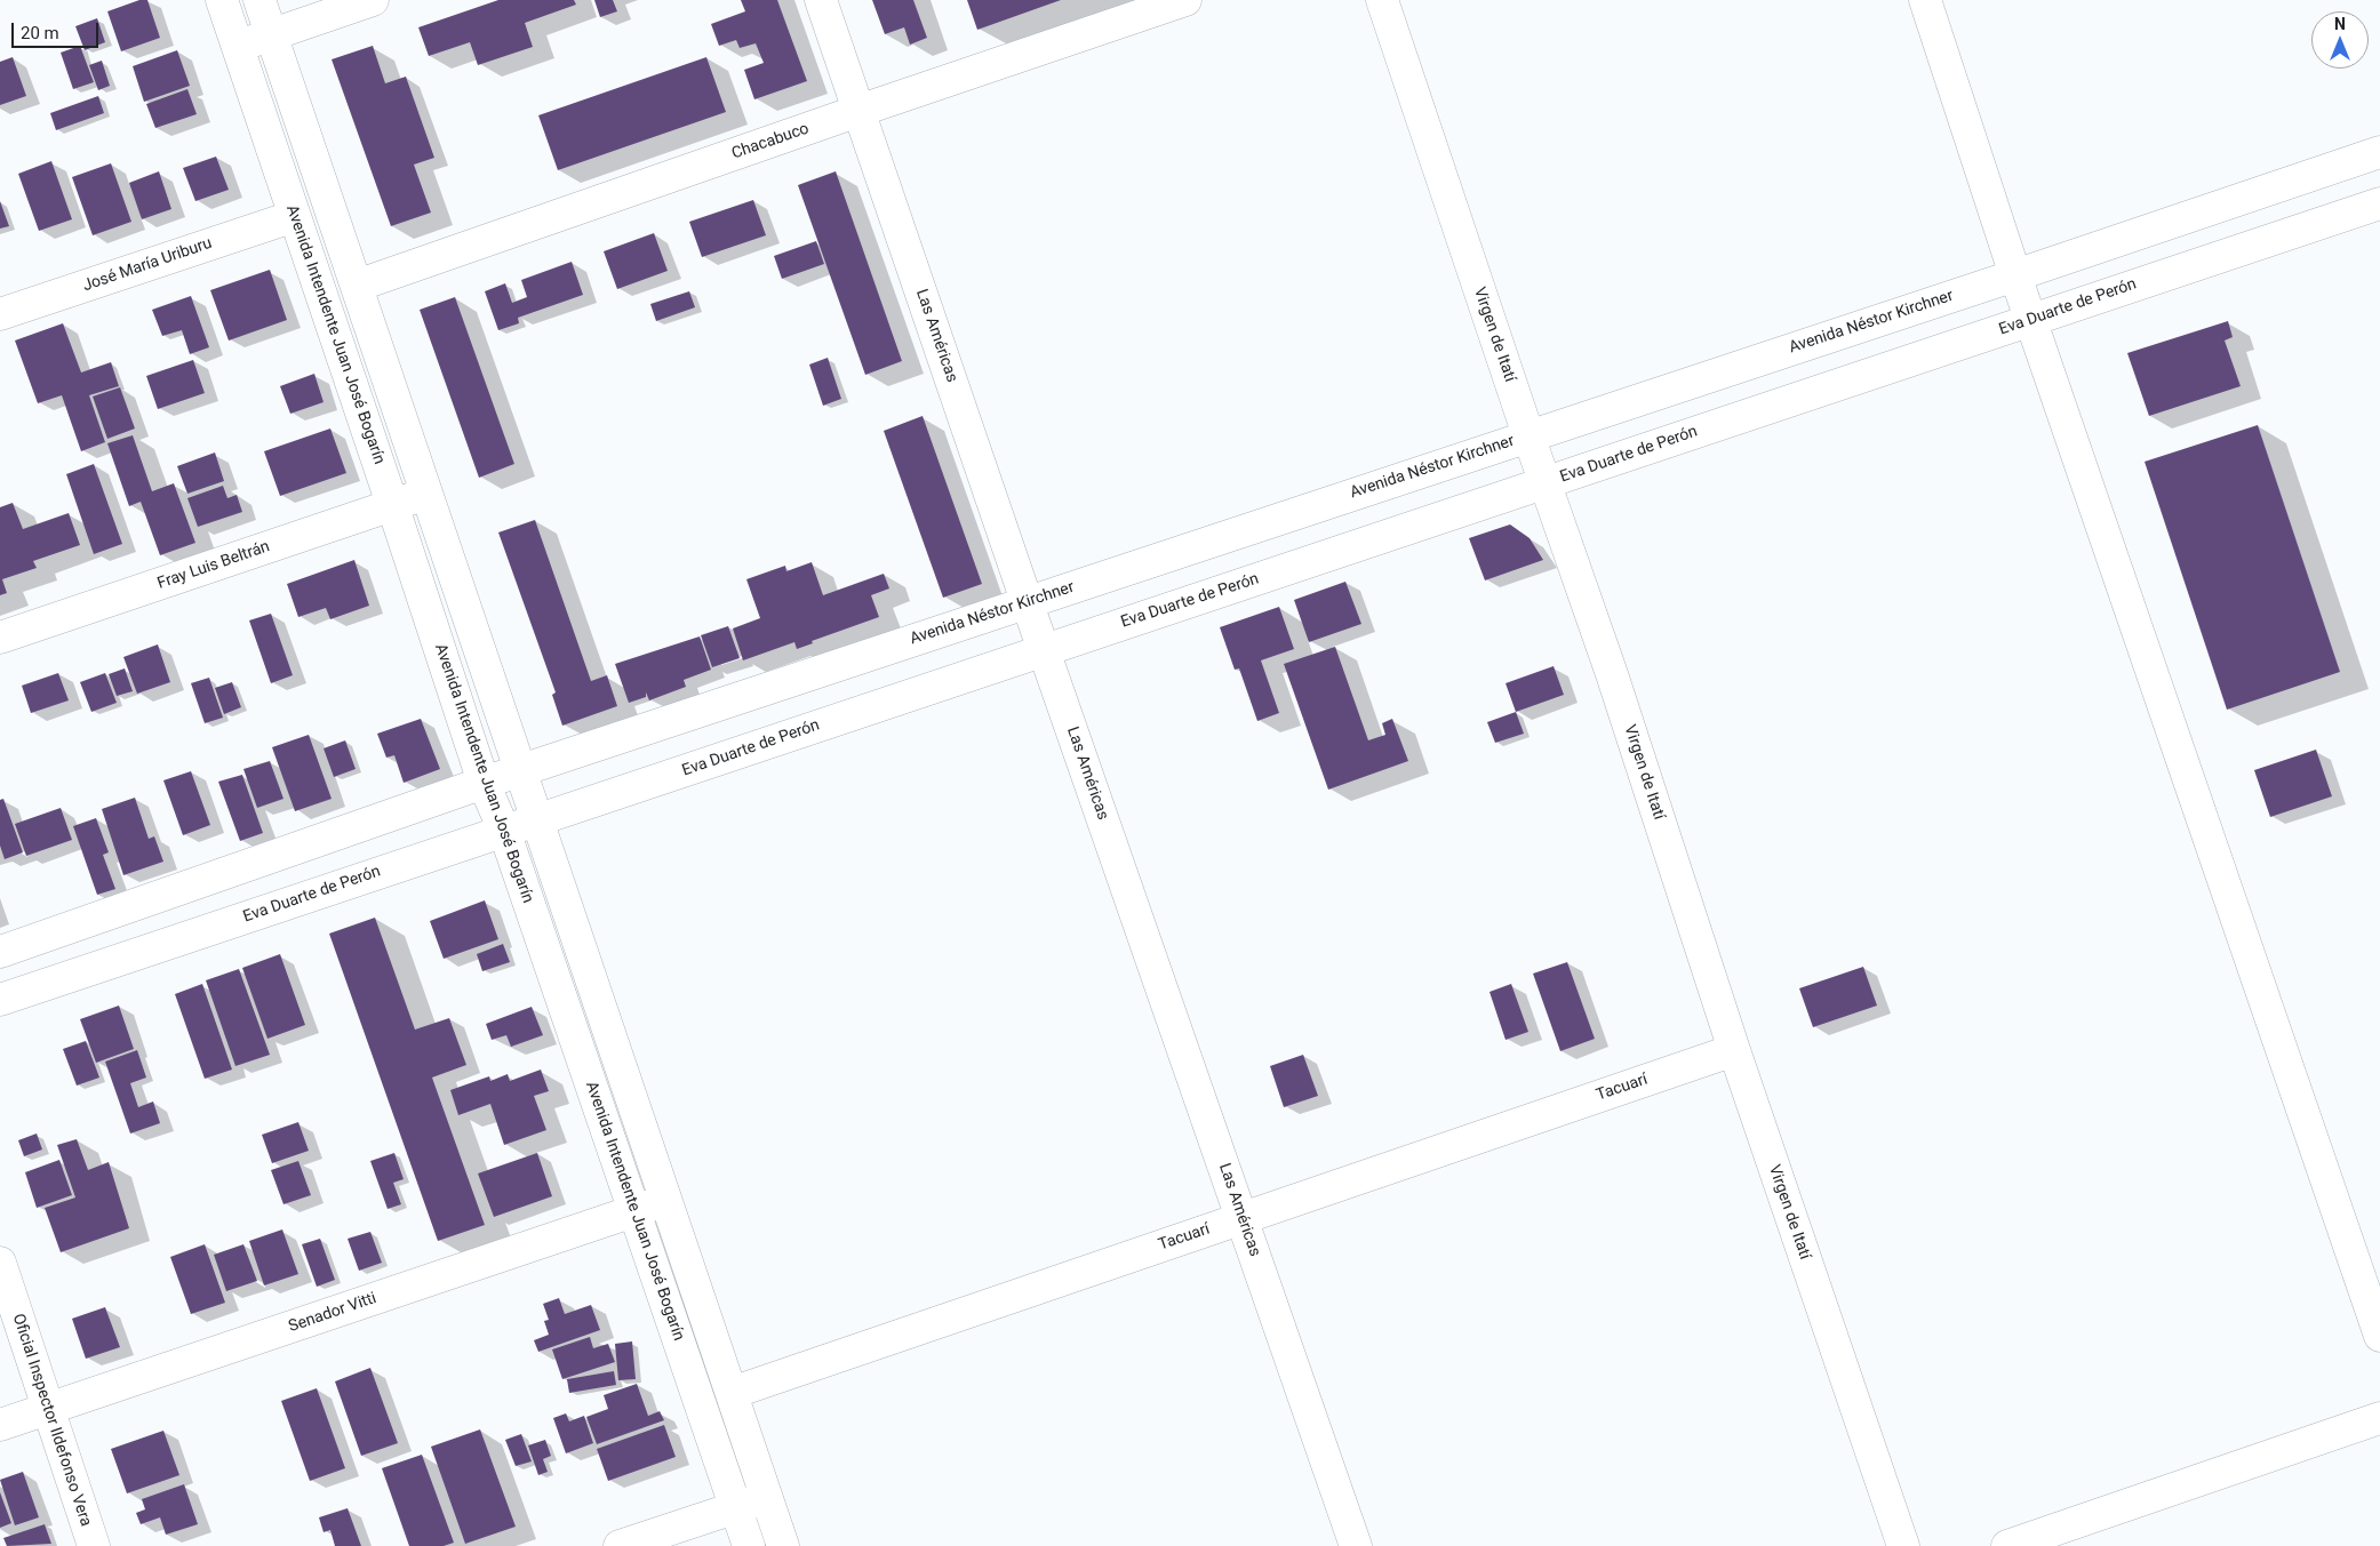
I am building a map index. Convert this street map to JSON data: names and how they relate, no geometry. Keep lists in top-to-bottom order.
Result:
{
  "streets": {
    "street": [
      "Chacabuco",
      "José María Uriburu",
      "Eva Duarte de Perón",
      "Avenida Néstor Kirchner",
      "Avenida Intendente Juan José Bogarín",
      "Virgen de Itatí",
      "Las Américas",
      "Fray Luis Beltrán",
      "Tacuarí",
      "Senador Vitti",
      "Oficial Inspector Ildefonso Vera"
    ]
  },
  "crossings": [
    ["Chacabuco", "Avenida Intendente Juan José Bogarín"],
    ["Chacabuco", "Las Américas"],
    ["José María Uriburu", "Avenida Intendente Juan José Bogarín"],
    ["Eva Duarte de Perón", "Avenida Intendente Juan José Bogarín"],
    ["Eva Duarte de Perón", "Virgen de Itatí"],
    ["Eva Duarte de Perón", "Las Américas"],
    ["Avenida Néstor Kirchner", "Avenida Intendente Juan José Bogarín"],
    ["Avenida Néstor Kirchner", "Virgen de Itatí"],
    ["Avenida Néstor Kirchner", "Las Américas"],
    ["Avenida Intendente Juan José Bogarín", "Fray Luis Beltrán"],
    ["Avenida Intendente Juan José Bogarín", "Tacuarí"],
    ["Avenida Intendente Juan José Bogarín", "Senador Vitti"],
    ["Virgen de Itatí", "Tacuarí"],
    ["Las Américas", "Tacuarí"],
    ["Senador Vitti", "Oficial Inspector Ildefonso Vera"]
  ],
  "scale_bar": "20 m",
  "north": "top"
}
